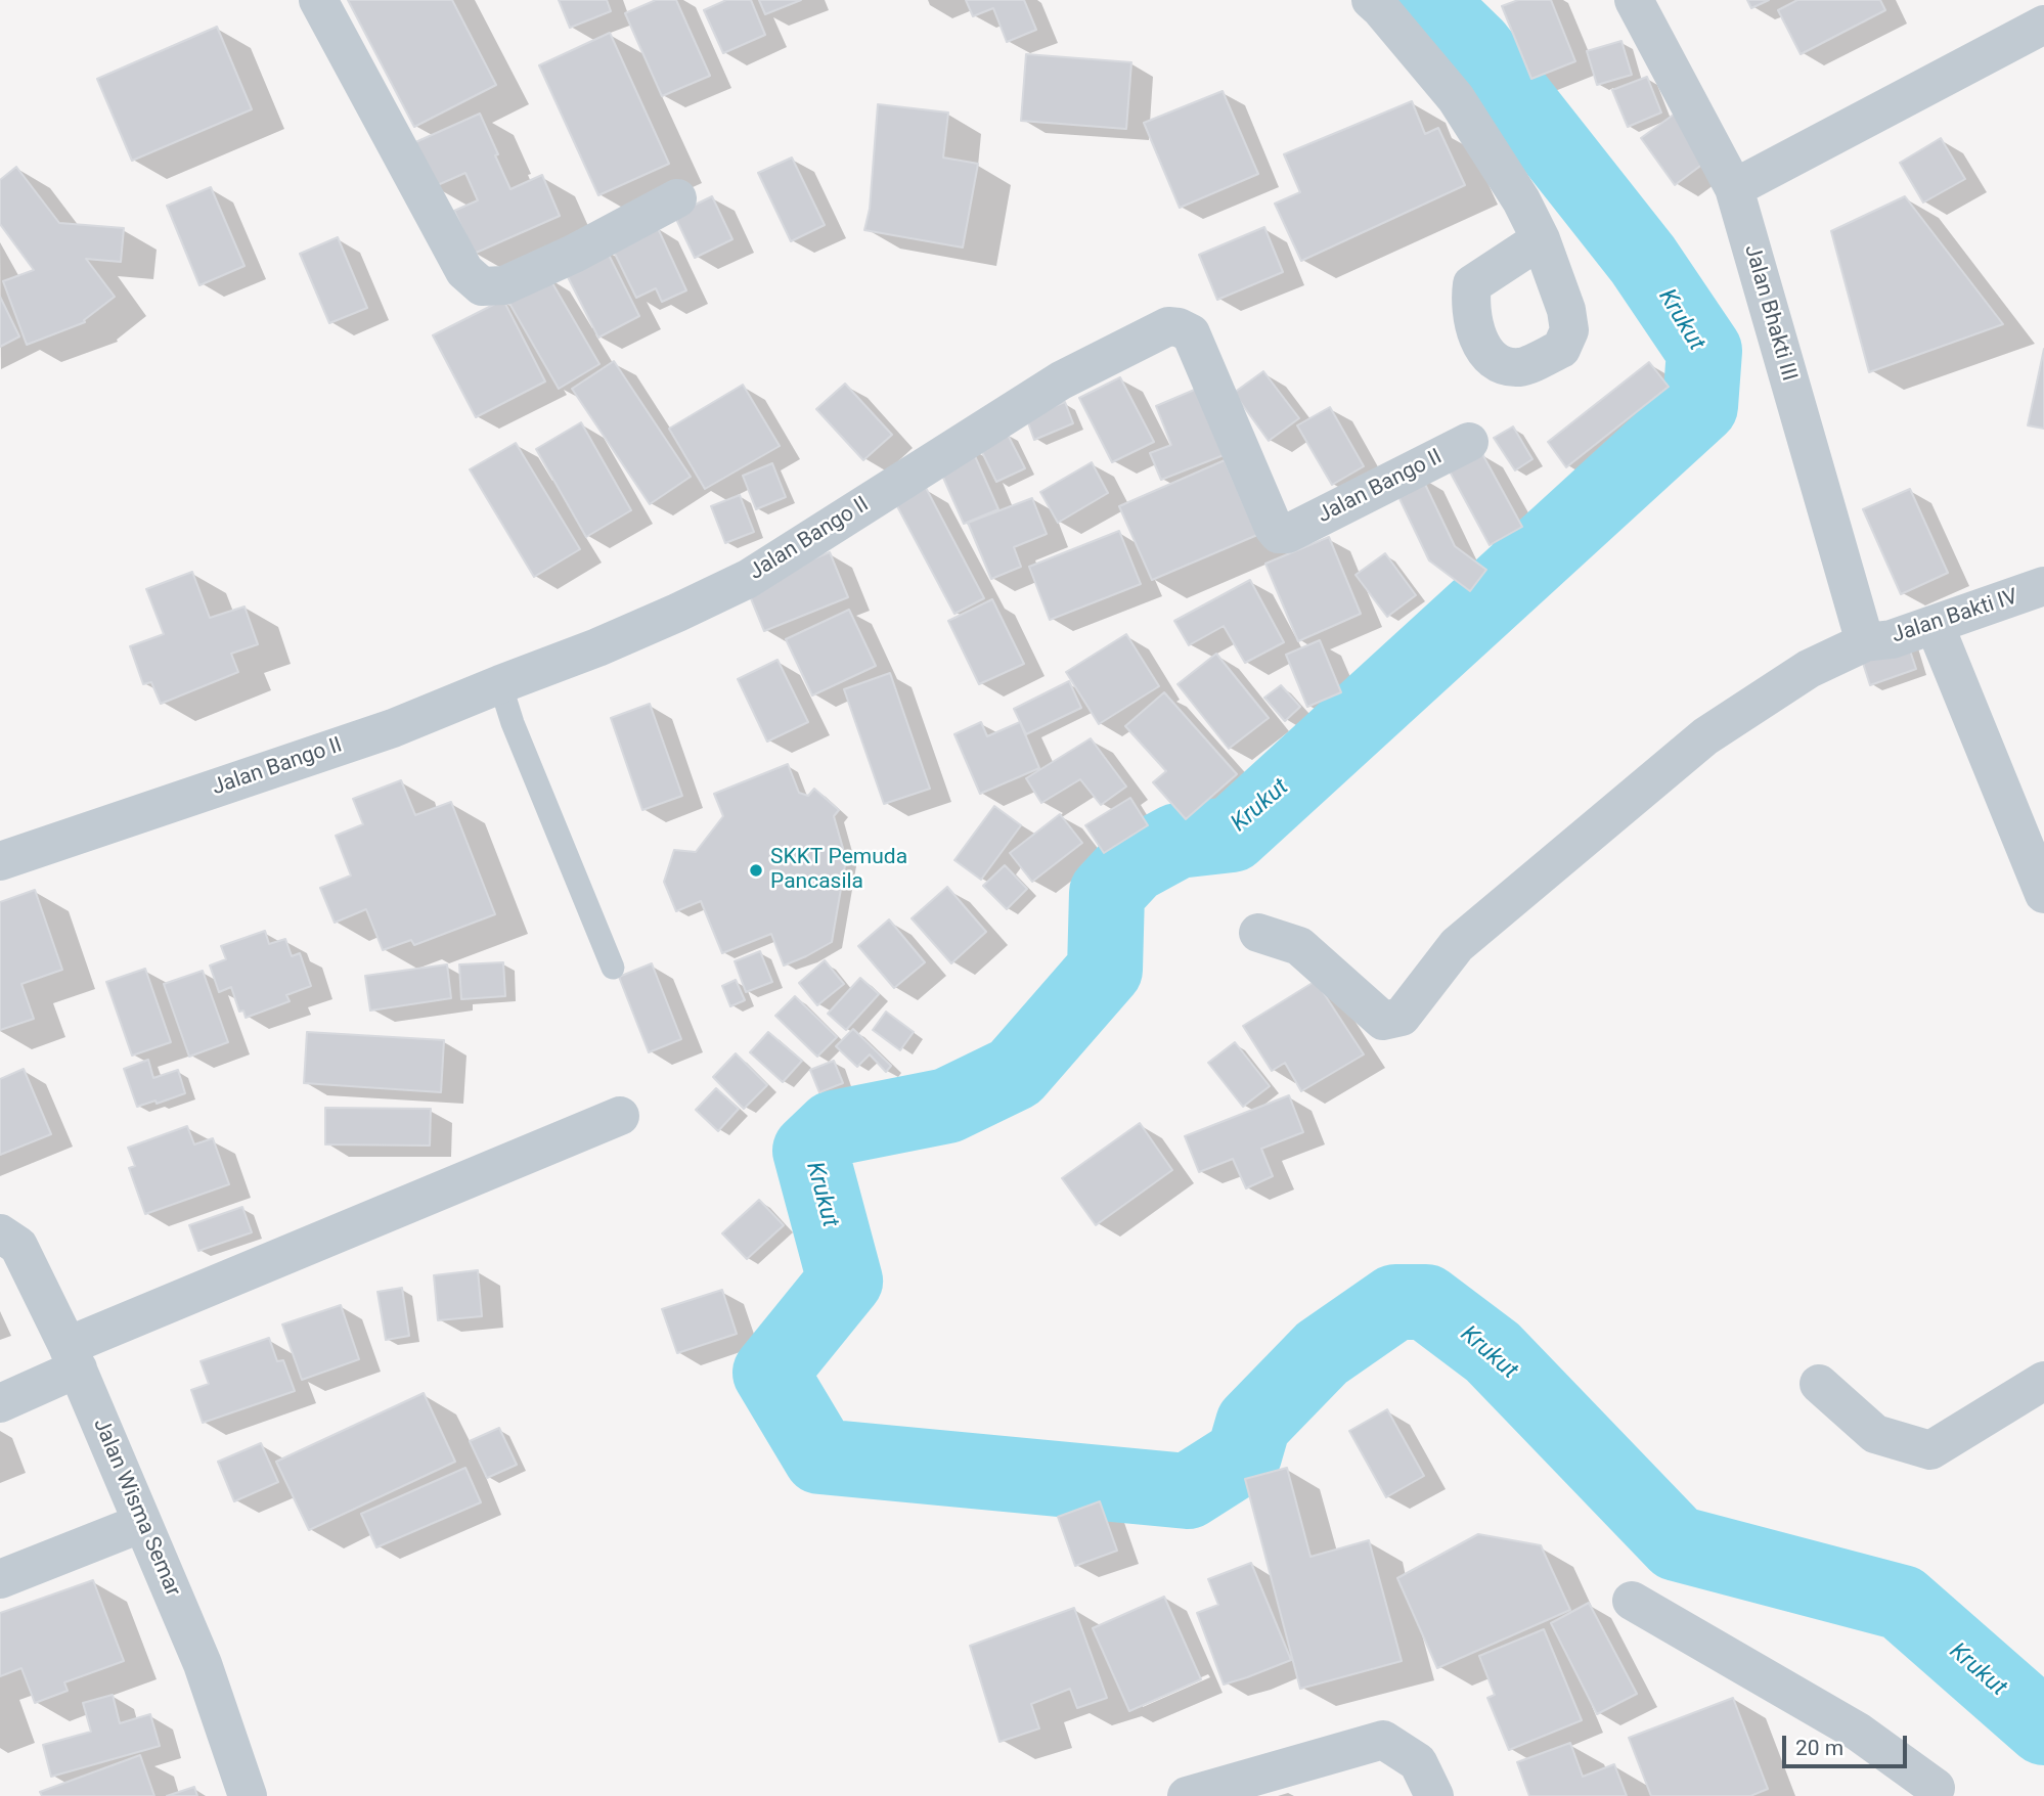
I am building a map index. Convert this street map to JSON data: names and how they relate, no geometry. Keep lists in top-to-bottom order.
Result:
{
  "streets": {
    "street": [
      "Jalan Bhakti III",
      "Jalan Bango II",
      "Jalan Bakti IV",
      "Jalan Wisma Semar"
    ]
  },
  "crossings": [
    ["Jalan Bhakti III", "Jalan Bakti IV"]
  ],
  "water": ["Krukut"],
  "places": ["SKKT Pemuda Pancasila"],
  "scale_bar": "20 m"
}
